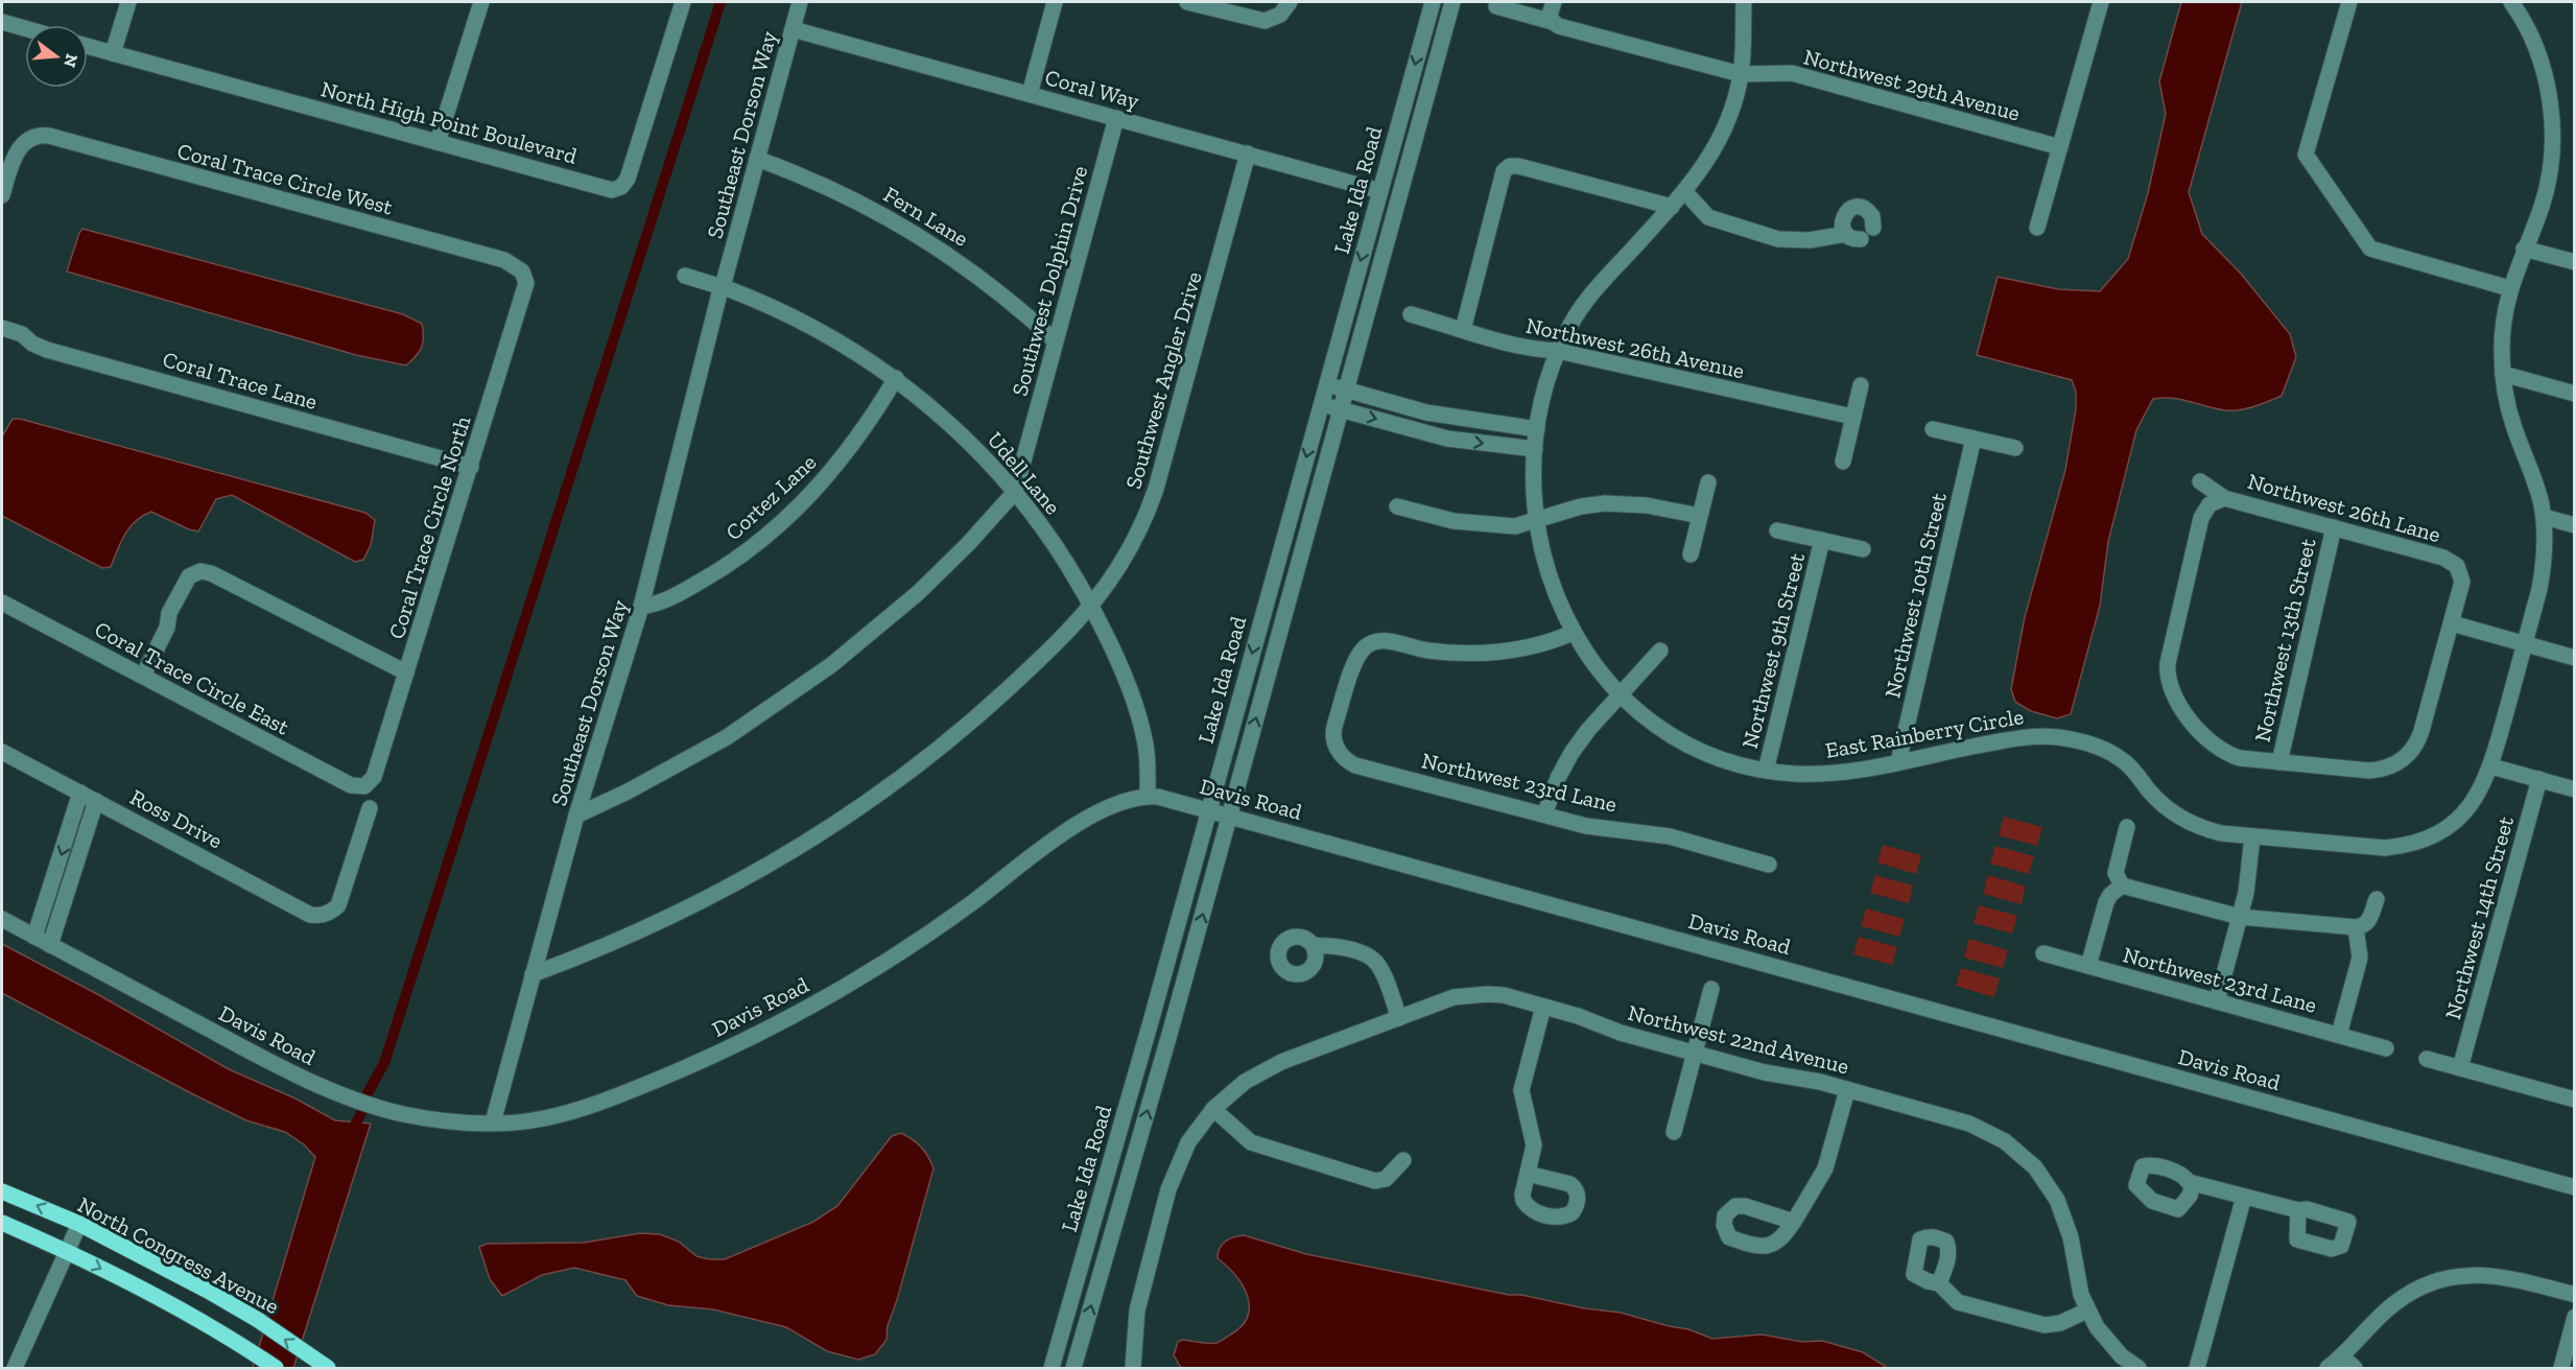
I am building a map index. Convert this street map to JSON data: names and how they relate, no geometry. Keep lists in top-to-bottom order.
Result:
{
  "streets": {
    "main road": ["North Congress Avenue"],
    "street": [
      "Northwest 29th Avenue",
      "Coral Way",
      "North High Point Boulevard",
      "Southeast Dorson Way",
      "Coral Trace Circle West",
      "Lake Ida Road",
      "Fern Lane",
      "Southwest Dolphin Drive",
      "Northwest 26th Avenue",
      "Coral Trace Lane",
      "Southwest Angler Drive",
      "Udell Lane",
      "Cortez Lane",
      "Northwest 26th Lane",
      "Coral Trace Circle North",
      "Northwest 10th Street",
      "Northwest 13th Street",
      "Northwest 9th Street",
      "Coral Trace Circle East",
      "East Rainberry Circle",
      "Northwest 23rd Lane",
      "Davis Road",
      "Ross Drive",
      "Northwest 14th Street",
      "Northwest 22nd Avenue"
    ]
  },
  "crossings": [
    ["Northwest 29th Avenue", "East Rainberry Circle"],
    ["Coral Way", "Southeast Dorson Way"],
    ["Coral Way", "Lake Ida Road"],
    ["Coral Way", "Southwest Dolphin Drive"],
    ["Coral Way", "Southwest Angler Drive"],
    ["Southeast Dorson Way", "Fern Lane"],
    ["Southeast Dorson Way", "Southwest Angler Drive"],
    ["Southeast Dorson Way", "Udell Lane"],
    ["Southeast Dorson Way", "Cortez Lane"],
    ["Southeast Dorson Way", "Davis Road"],
    ["Coral Trace Circle West", "Coral Trace Circle North"],
    ["Lake Ida Road", "Davis Road"],
    ["Fern Lane", "Southwest Dolphin Drive"],
    ["Southwest Dolphin Drive", "Udell Lane"],
    ["Northwest 26th Avenue", "East Rainberry Circle"],
    ["Coral Trace Lane", "Coral Trace Circle North"],
    ["Southwest Angler Drive", "Udell Lane"],
    ["Udell Lane", "Cortez Lane"],
    ["Udell Lane", "Davis Road"],
    ["Northwest 26th Lane", "Northwest 13th Street"],
    ["Coral Trace Circle North", "Coral Trace Circle East"],
    ["Northwest 10th Street", "East Rainberry Circle"],
    ["Northwest 9th Street", "East Rainberry Circle"],
    ["East Rainberry Circle", "Northwest 23rd Lane"]
  ],
  "north": "right"
}
